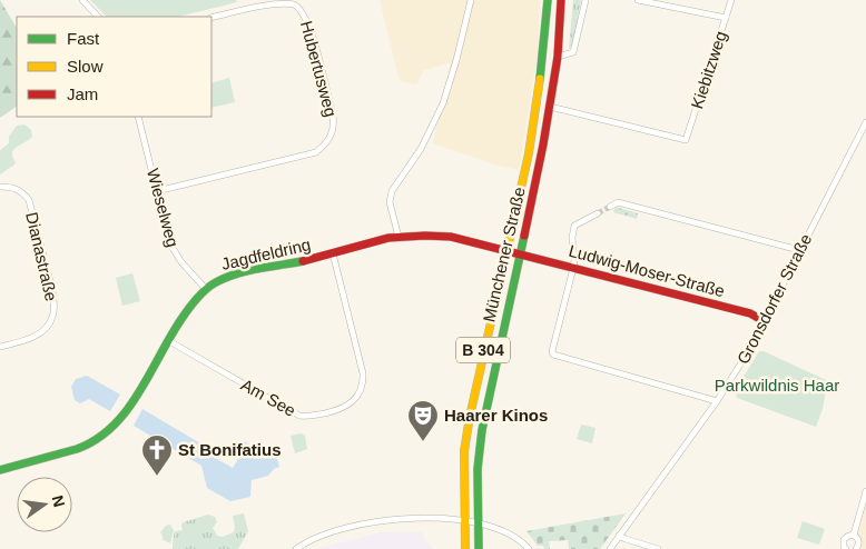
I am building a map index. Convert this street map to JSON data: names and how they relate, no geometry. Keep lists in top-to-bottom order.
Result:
{
  "streets": {
    "main road": [
      "Jagdfeldring",
      "Münchener Straße",
      "Ludwig-Moser-Straße",
      "B 304"
    ],
    "street": [
      "Hubertusweg",
      "Kiebitzweg",
      "Wieselweg",
      "Dianastraße",
      "Gronsdorfer Straße",
      "Am See"
    ]
  },
  "crossings": [
    ["Hubertusweg", "Wieselweg"],
    ["Kiebitzweg", "Münchener Straße"],
    ["Wieselweg", "Jagdfeldring"],
    ["Jagdfeldring", "Münchener Straße"],
    ["Jagdfeldring", "Ludwig-Moser-Straße"],
    ["Jagdfeldring", "Am See"],
    ["Münchener Straße", "Ludwig-Moser-Straße"],
    ["Ludwig-Moser-Straße", "Gronsdorfer Straße"]
  ],
  "parks": ["Parkwildnis Haar"],
  "places": {
    "theatre": ["Haarer Kinos"],
    "church": ["St Bonifatius"]
  },
  "legend": ["Fast", "Slow", "Jam"],
  "north": "right"
}
